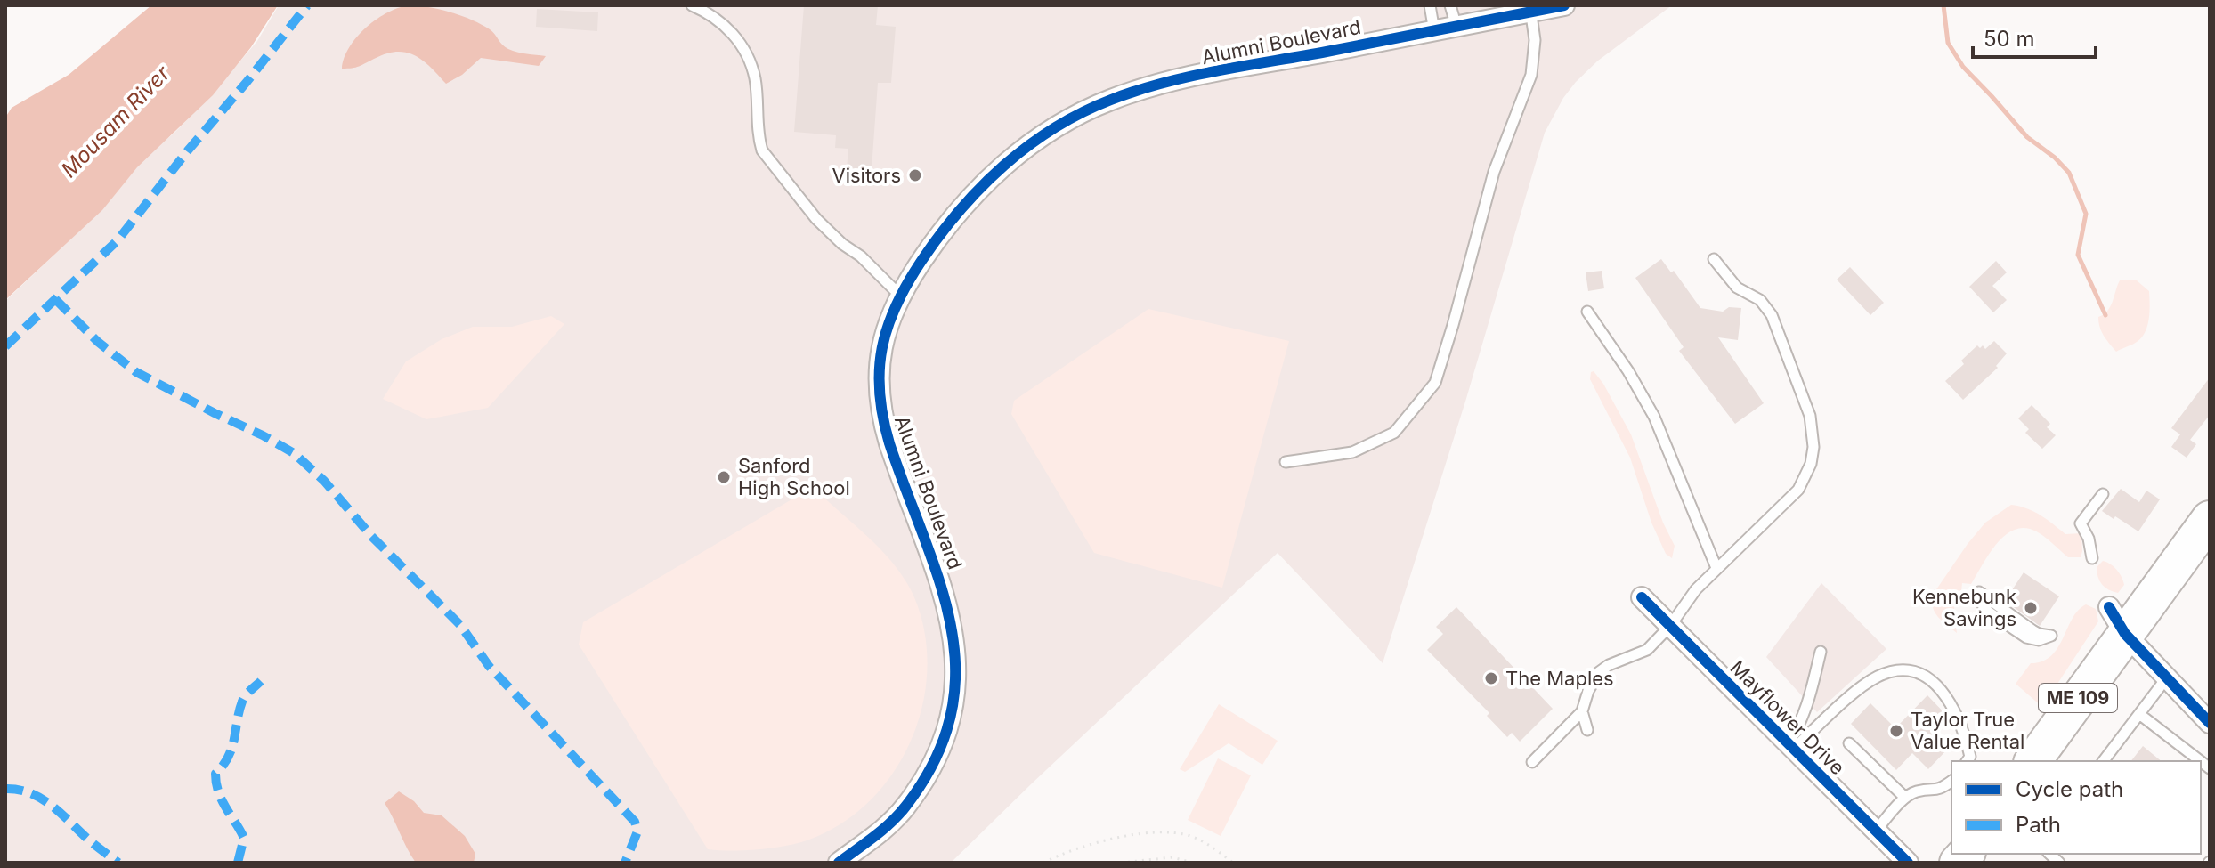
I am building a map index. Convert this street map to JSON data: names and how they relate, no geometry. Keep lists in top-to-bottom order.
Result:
{
  "streets": {
    "highway": ["ME 109"],
    "street": ["Alumni Boulevard", "Mayflower Drive"]
  },
  "water": ["Mousam River"],
  "places": [
    "Visitors",
    "Sanford High School",
    "Kennebunk Savings",
    "The Maples",
    "Taylor True Value Rental"
  ],
  "legend": ["Cycle path", "Path"],
  "scale_bar": "50 m"
}
